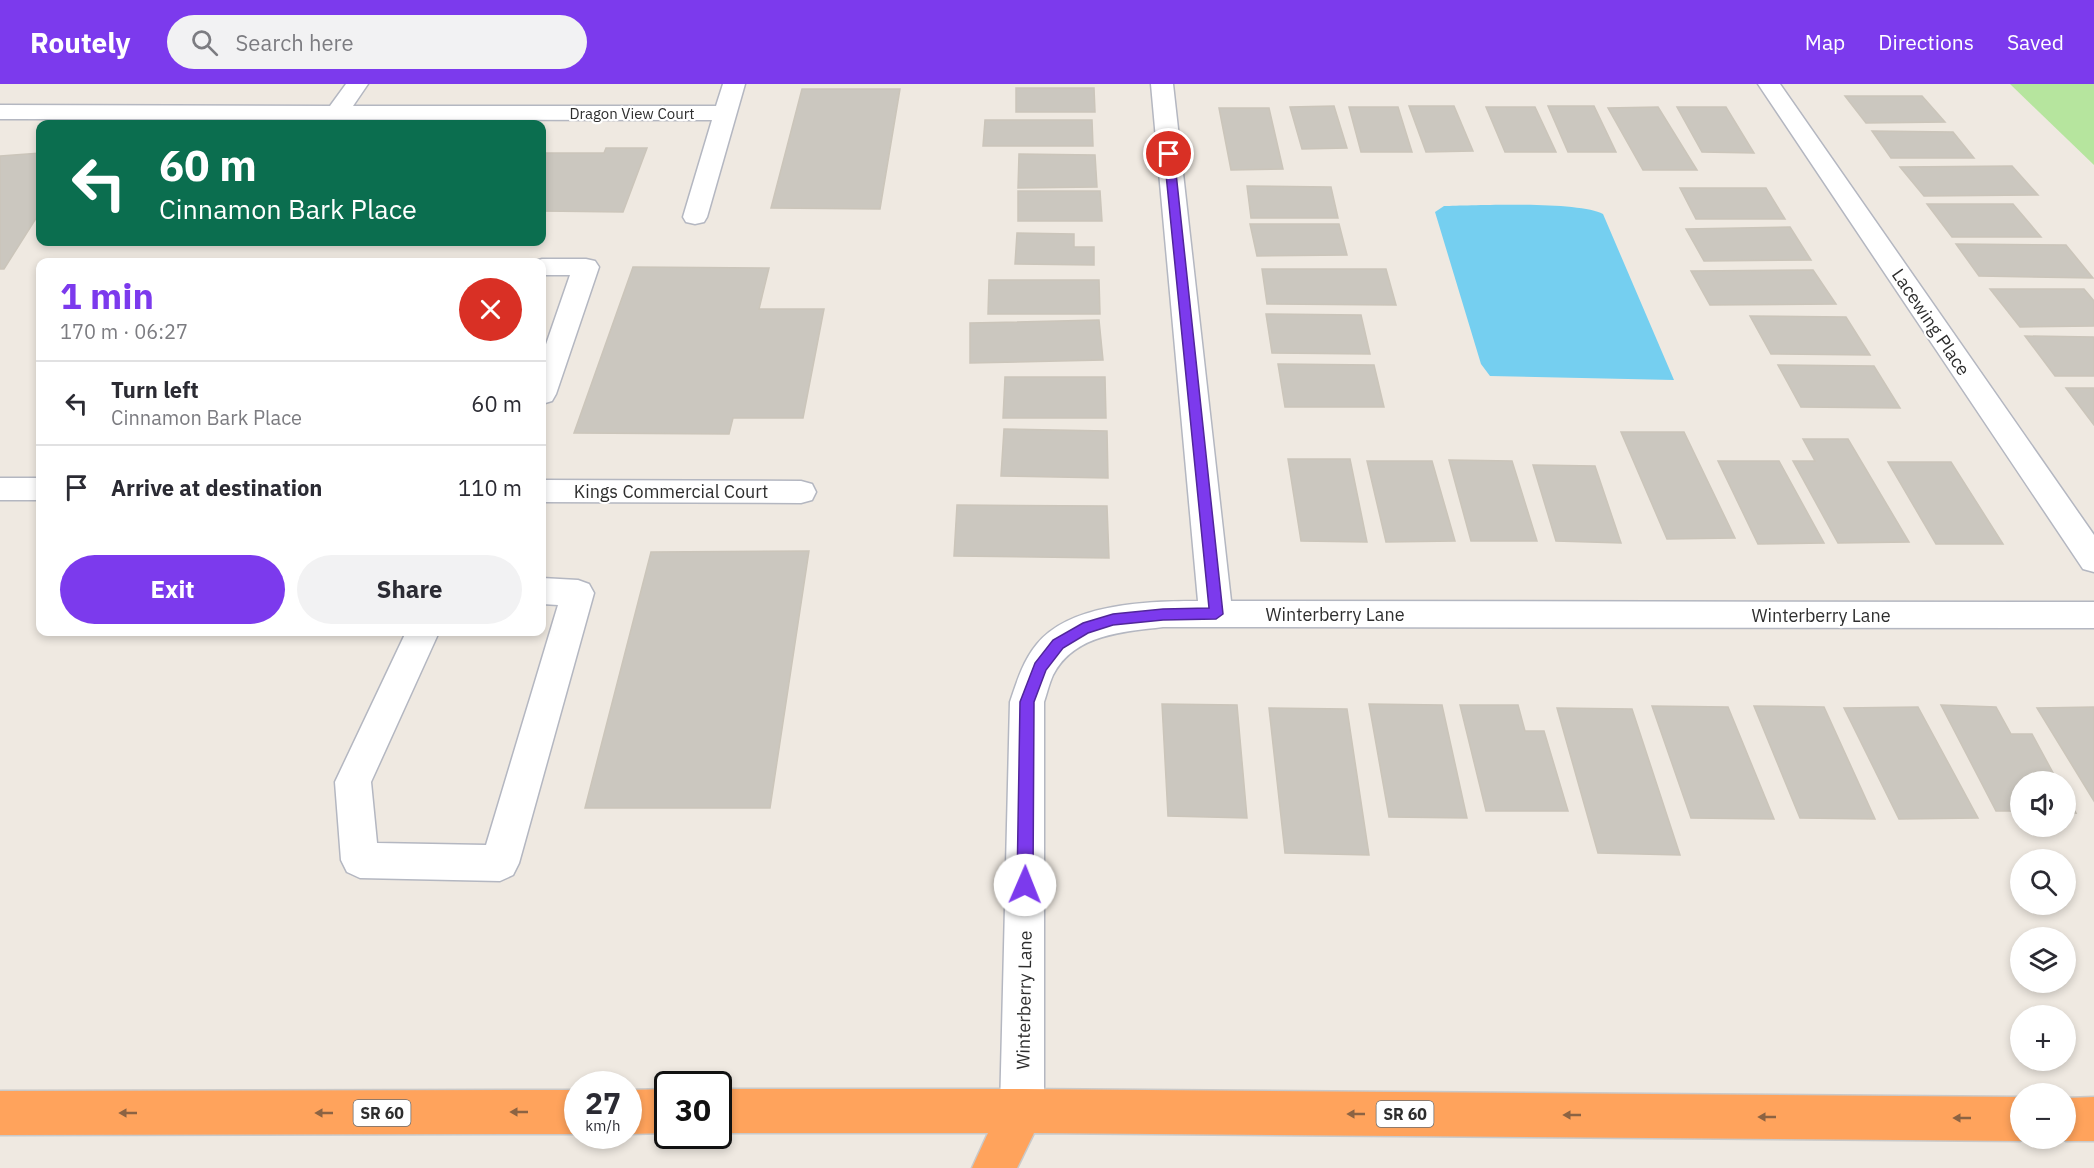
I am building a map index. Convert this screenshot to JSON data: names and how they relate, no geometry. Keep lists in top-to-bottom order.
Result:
{
  "streets": {
    "highway": ["SR 60"],
    "street": [
      "Dragon View Court",
      "Lacewing Place",
      "Kings Commercial Court",
      "Winterberry Lane"
    ]
  },
  "crossings": [
    ["Winterberry Lane", "SR 60"]
  ],
  "page": {
    "header": "Routely",
    "search": "Search here",
    "nav": ["Map", "Directions", "Saved"],
    "turn": ["60 m", "Cinnamon Bark Place"],
    "heading": ["1 min", "170 m · 06:27"],
    "list": [
      {
        "name": "Turn left",
        "note": "Cinnamon Bark Place",
        "value": "60 m"
      },
      {
        "name": "Arrive at destination",
        "value": "110 m"
      }
    ],
    "buttons": ["Exit", "Share"],
    "map_buttons": ["+", "−"],
    "speed": "27 km/h",
    "limit": "30"
  }
}
